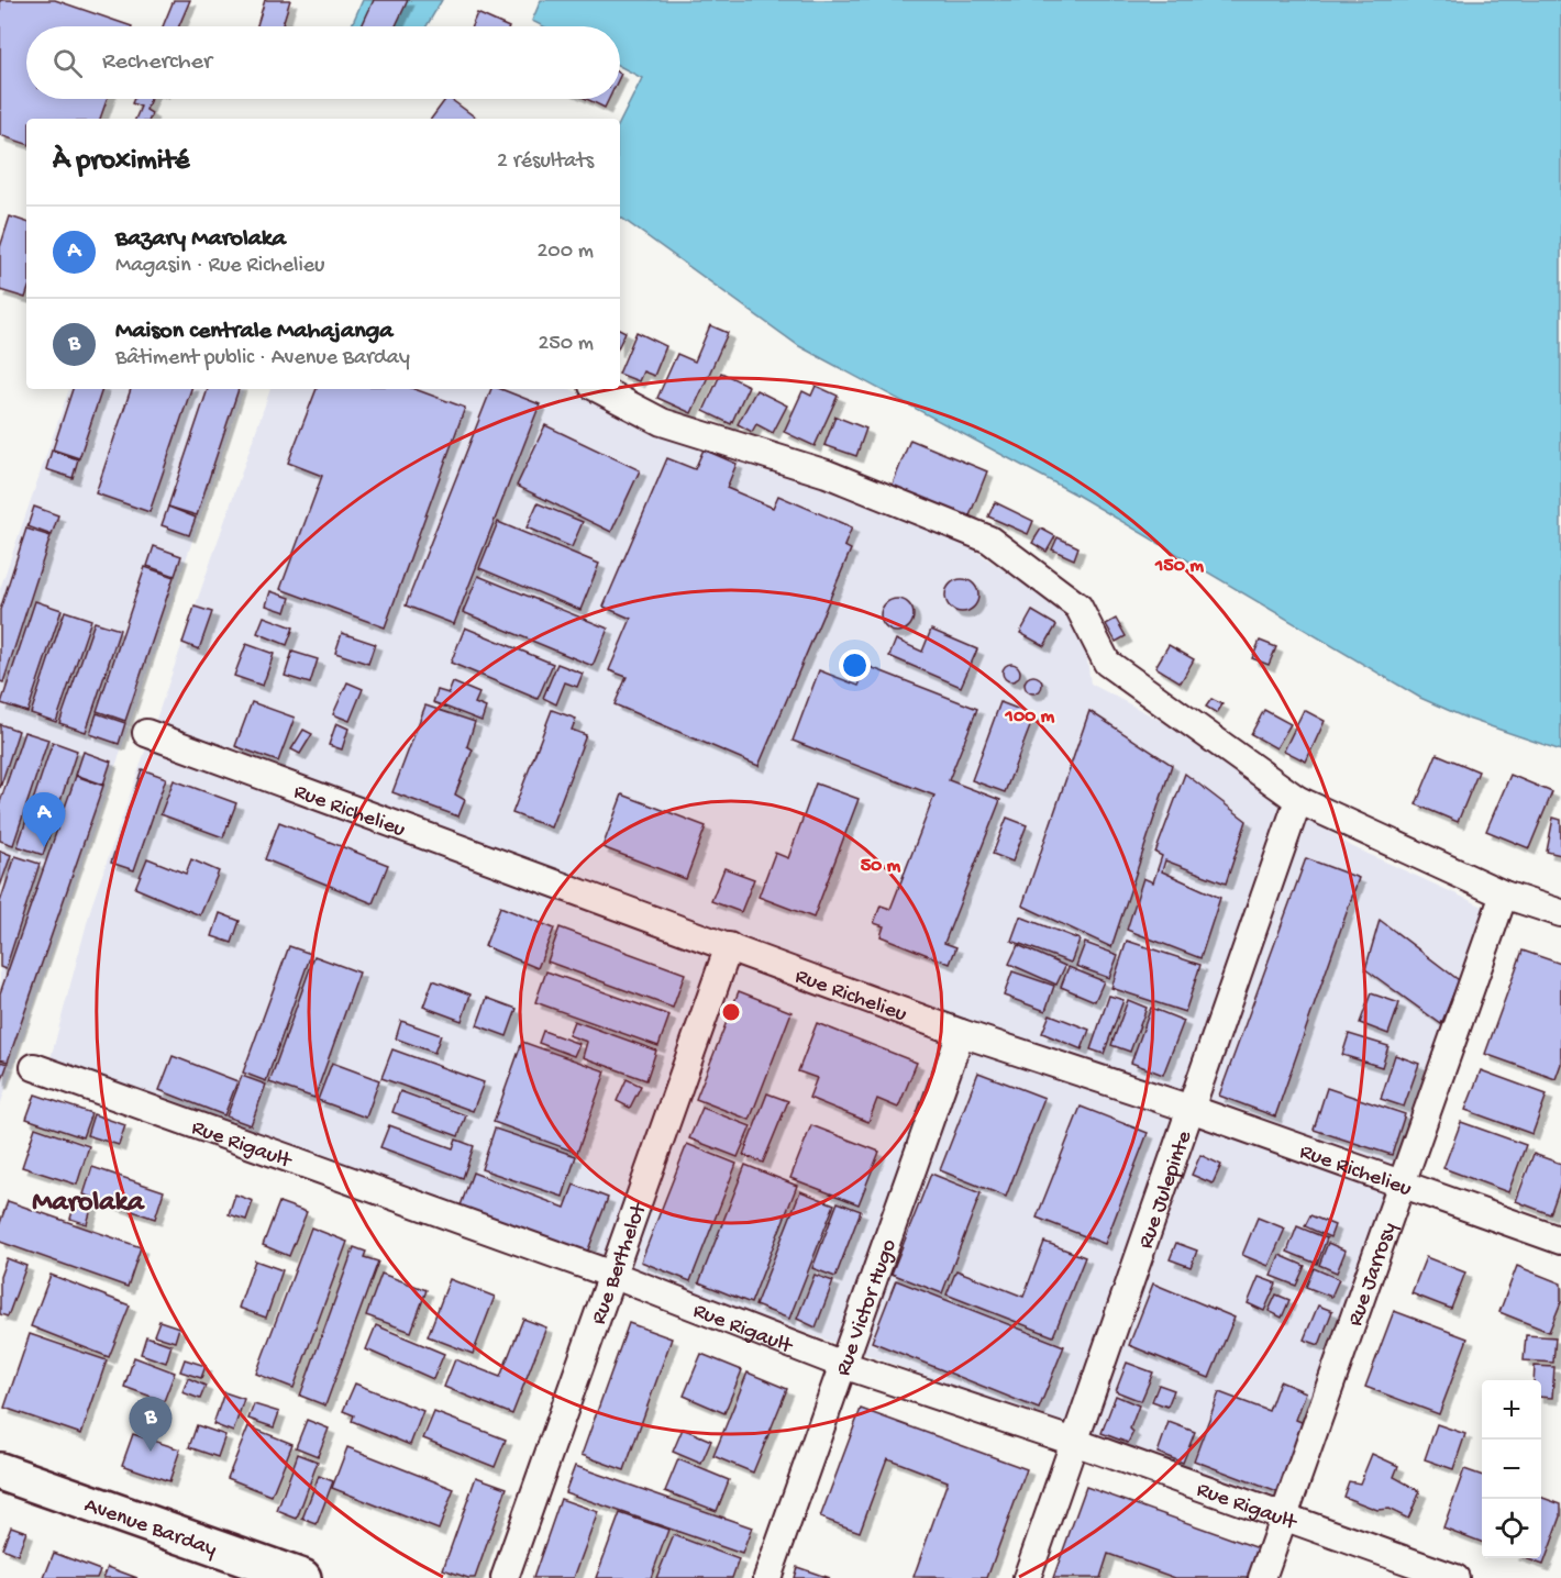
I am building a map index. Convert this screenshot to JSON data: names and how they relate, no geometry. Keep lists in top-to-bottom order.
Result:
{
  "streets": {
    "main road": ["Avenue Barday"],
    "street": [
      "Rue Richelieu",
      "Rue Rigault",
      "Rue Julepinte",
      "Rue Berthelot",
      "Rue Jarrosy",
      "Rue Victor Hugo"
    ]
  },
  "crossings": [
    ["Rue Richelieu", "Rue Julepinte"],
    ["Rue Richelieu", "Rue Berthelot"],
    ["Rue Richelieu", "Rue Jarrosy"],
    ["Rue Richelieu", "Rue Victor Hugo"],
    ["Rue Rigault", "Rue Julepinte"],
    ["Rue Rigault", "Rue Berthelot"],
    ["Rue Rigault", "Rue Jarrosy"],
    ["Rue Rigault", "Rue Victor Hugo"]
  ],
  "districts": ["Marolaka"],
  "page": {
    "search": "Rechercher",
    "heading": ["À proximité", "2 résultats"],
    "list": [
      {
        "mark": "A",
        "name": "Bazary Marolaka",
        "note": "Magasin · Rue Richelieu",
        "value": "200 m"
      },
      {
        "mark": "B",
        "name": "Maison centrale Mahajanga",
        "note": "Bâtiment public · Avenue Barday",
        "value": "250 m"
      }
    ],
    "pins": ["A", "B"],
    "map_buttons": ["+", "−"]
  },
  "rings": ["150 m", "100 m", "50 m"]
}
